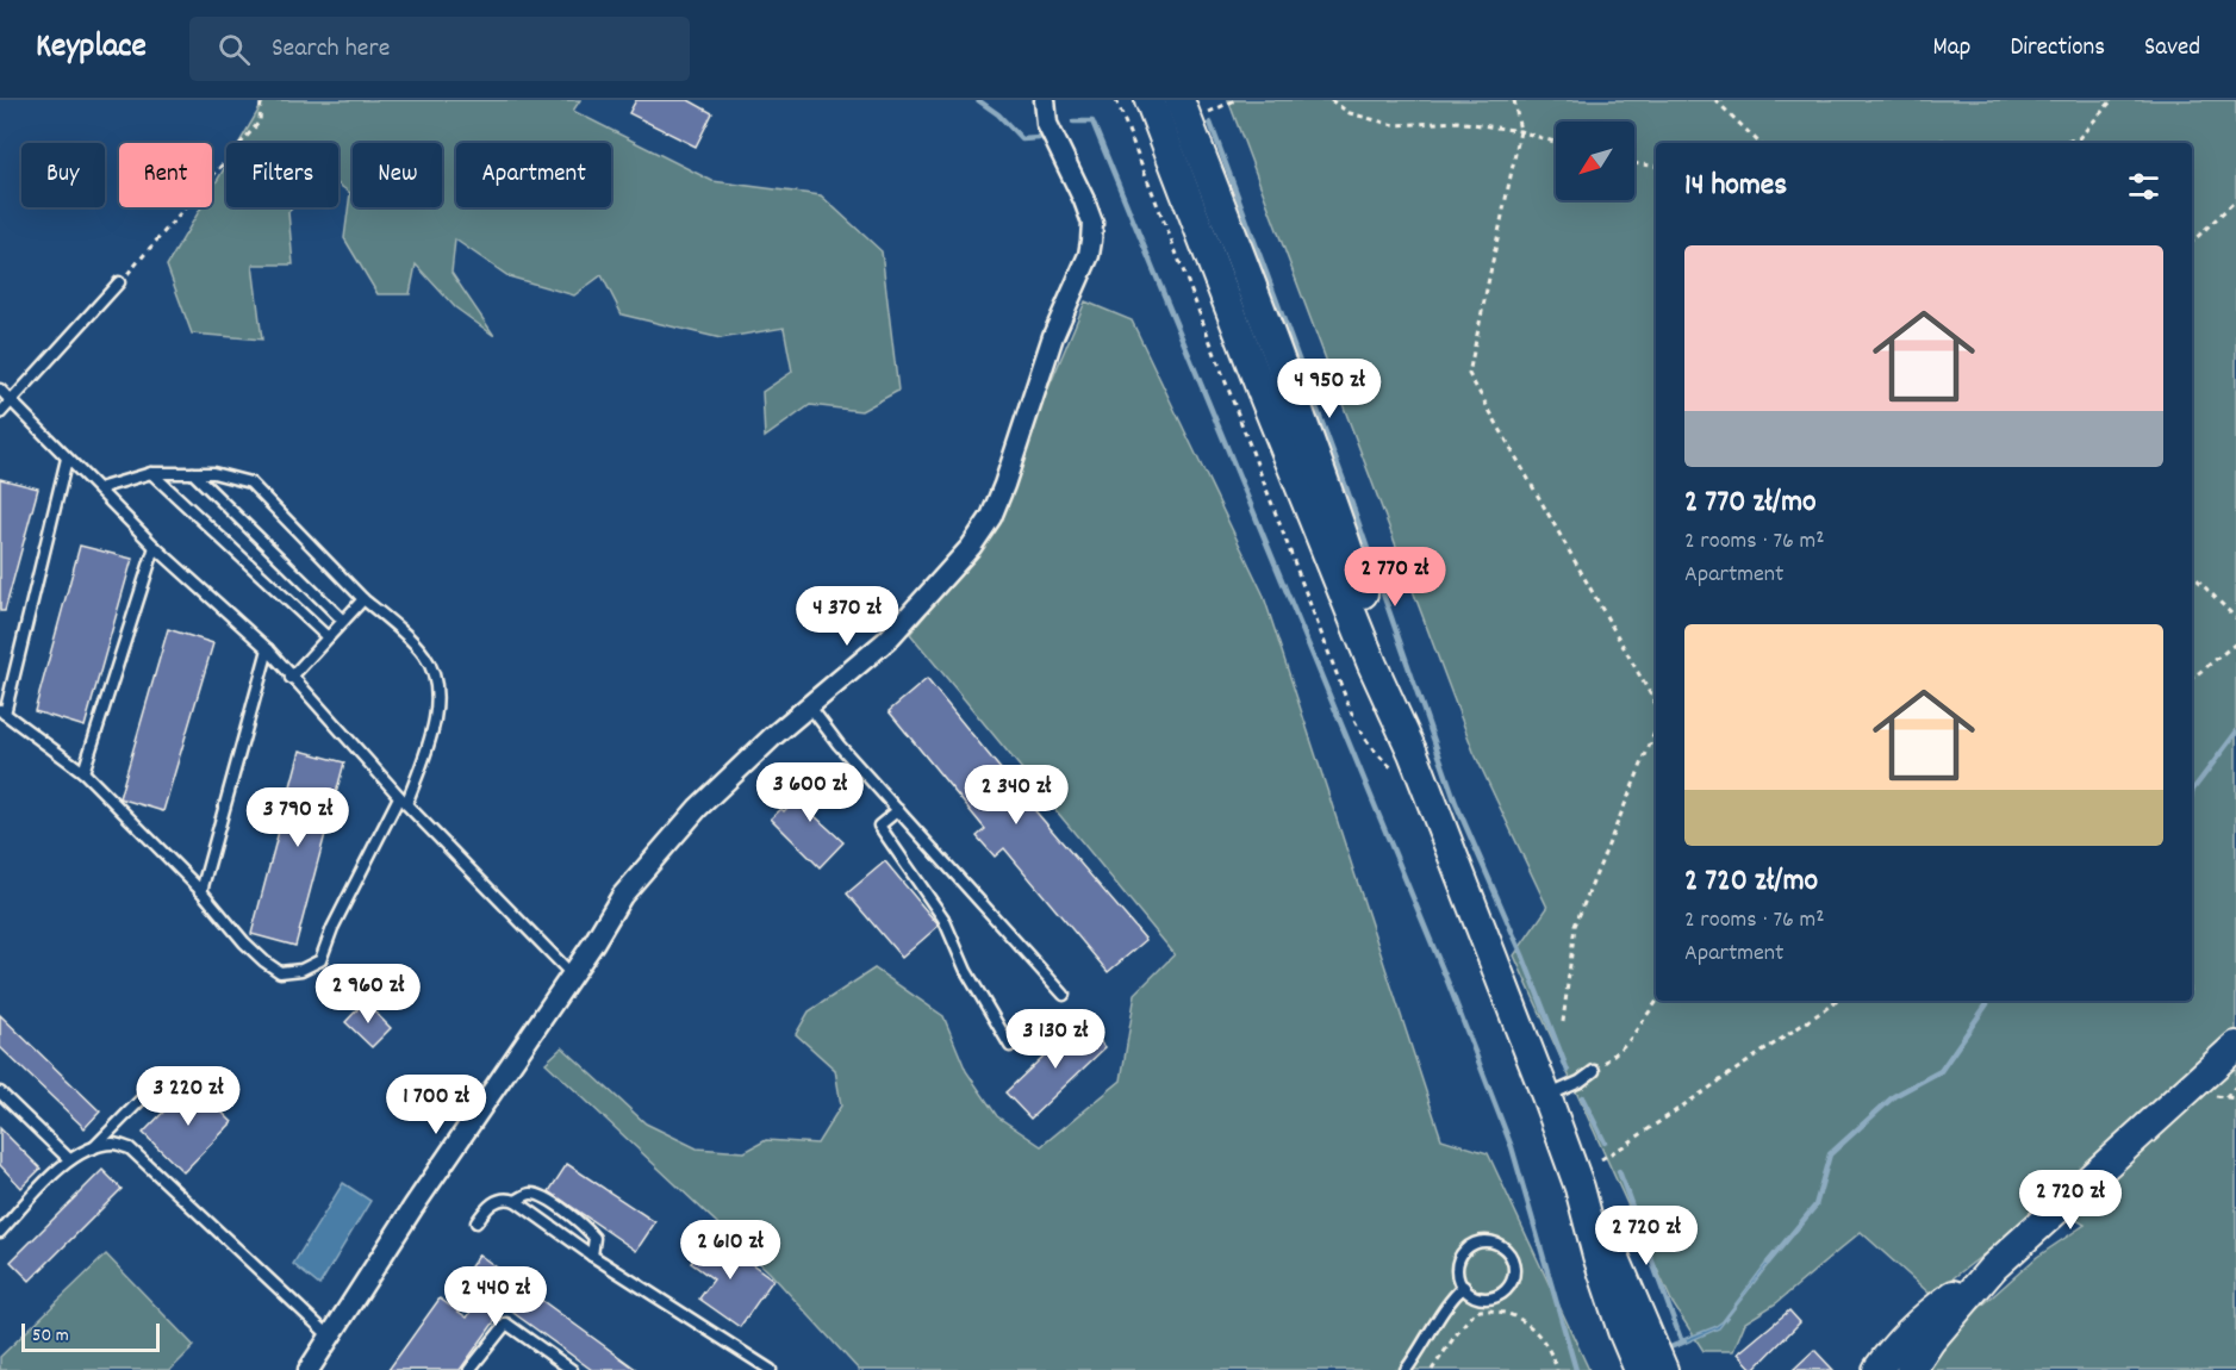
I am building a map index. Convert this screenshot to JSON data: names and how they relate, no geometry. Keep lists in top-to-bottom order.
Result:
{
  "scale_bar": "50 m",
  "north": "bottom left",
  "page": {
    "header": "Keyplace",
    "search": "Search here",
    "nav": ["Map", "Directions", "Saved"],
    "chip": [
      "Buy",
      "Rent",
      "Filters",
      "New",
      "Apartment"
    ],
    "heading": "14 homes",
    "list": [
      {
        "name": "2 770 zł/mo",
        "note": "2 rooms · 76 m² · Apartment"
      },
      {
        "name": "2 720 zł/mo",
        "note": "2 rooms · 76 m² · Apartment"
      }
    ],
    "price": [
      "4 950 zł",
      "2 770 zł",
      "4 370 zł",
      "3 600 zł",
      "2 340 zł",
      "3 790 zł",
      "2 960 zł",
      "3 130 zł",
      "3 220 zł",
      "1 700 zł",
      "2 720 zł",
      "2 720 zł",
      "2 610 zł",
      "2 440 zł"
    ],
    "scale": "50 m"
  }
}
